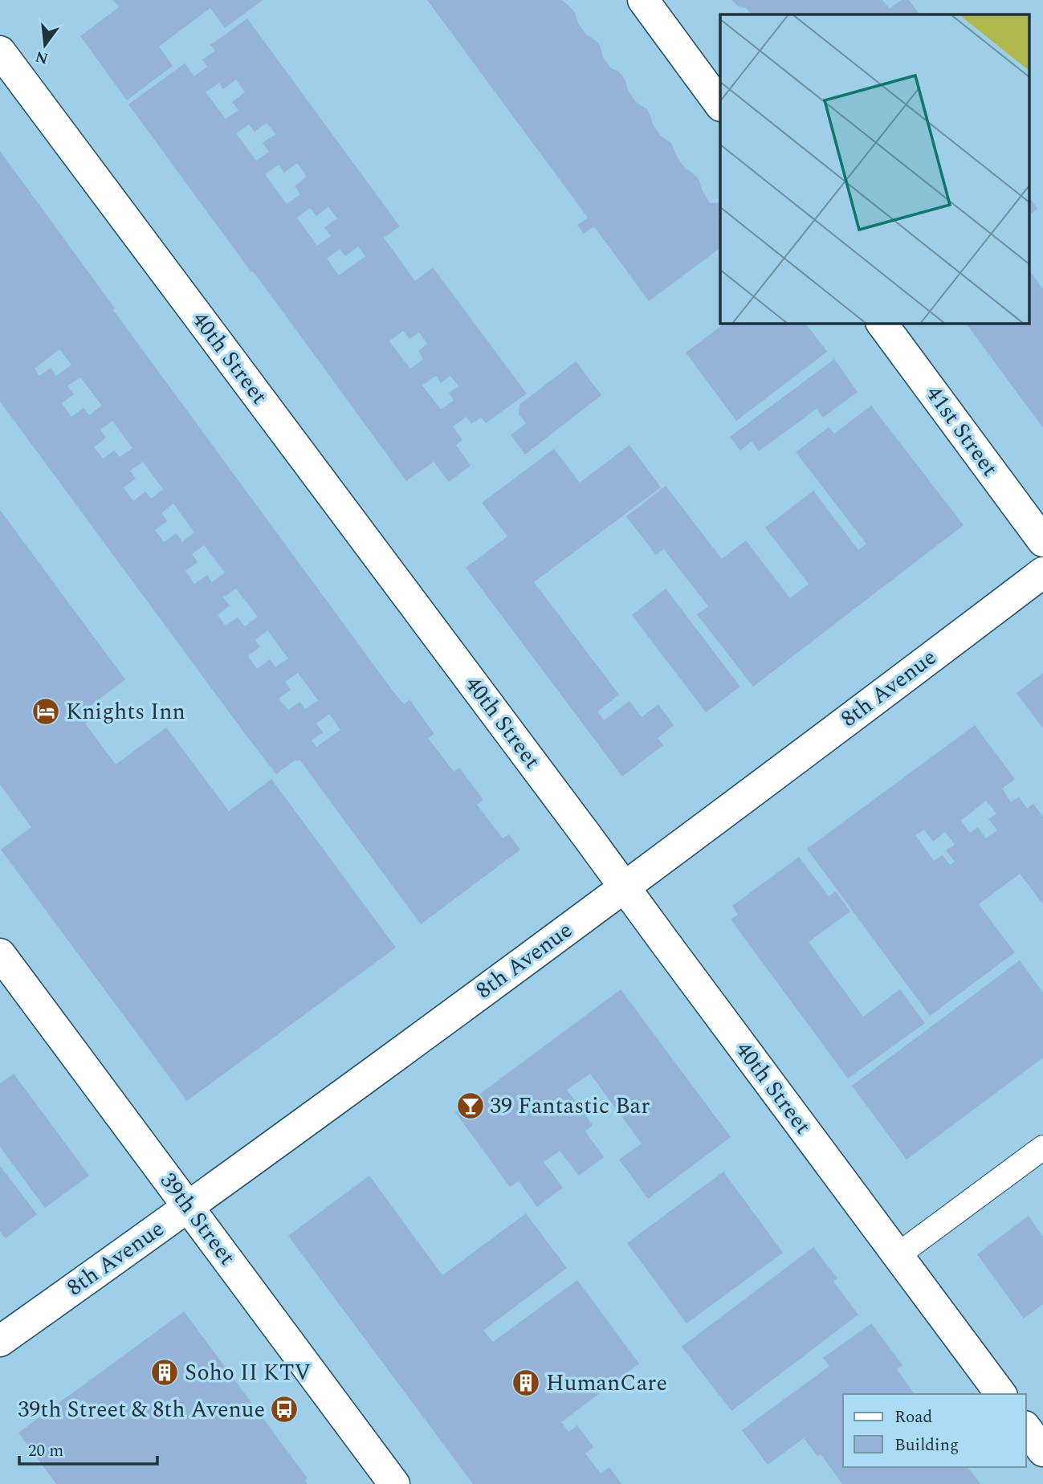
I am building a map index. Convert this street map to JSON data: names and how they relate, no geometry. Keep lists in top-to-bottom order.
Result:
{
  "streets": {
    "street": [
      "40th Street",
      "41st Street",
      "8th Avenue",
      "39th Street"
    ]
  },
  "crossings": [
    ["40th Street", "8th Avenue"],
    ["8th Avenue", "39th Street"]
  ],
  "places": {
    "hotel": ["Knights Inn"],
    "bar": ["39 Fantastic Bar"],
    "building": ["Soho II KTV", "HumanCare"],
    "bus stop": ["39th Street & 8th Avenue"]
  },
  "legend": ["Road", "Building"],
  "scale_bar": "20 m",
  "north": "bottom"
}
